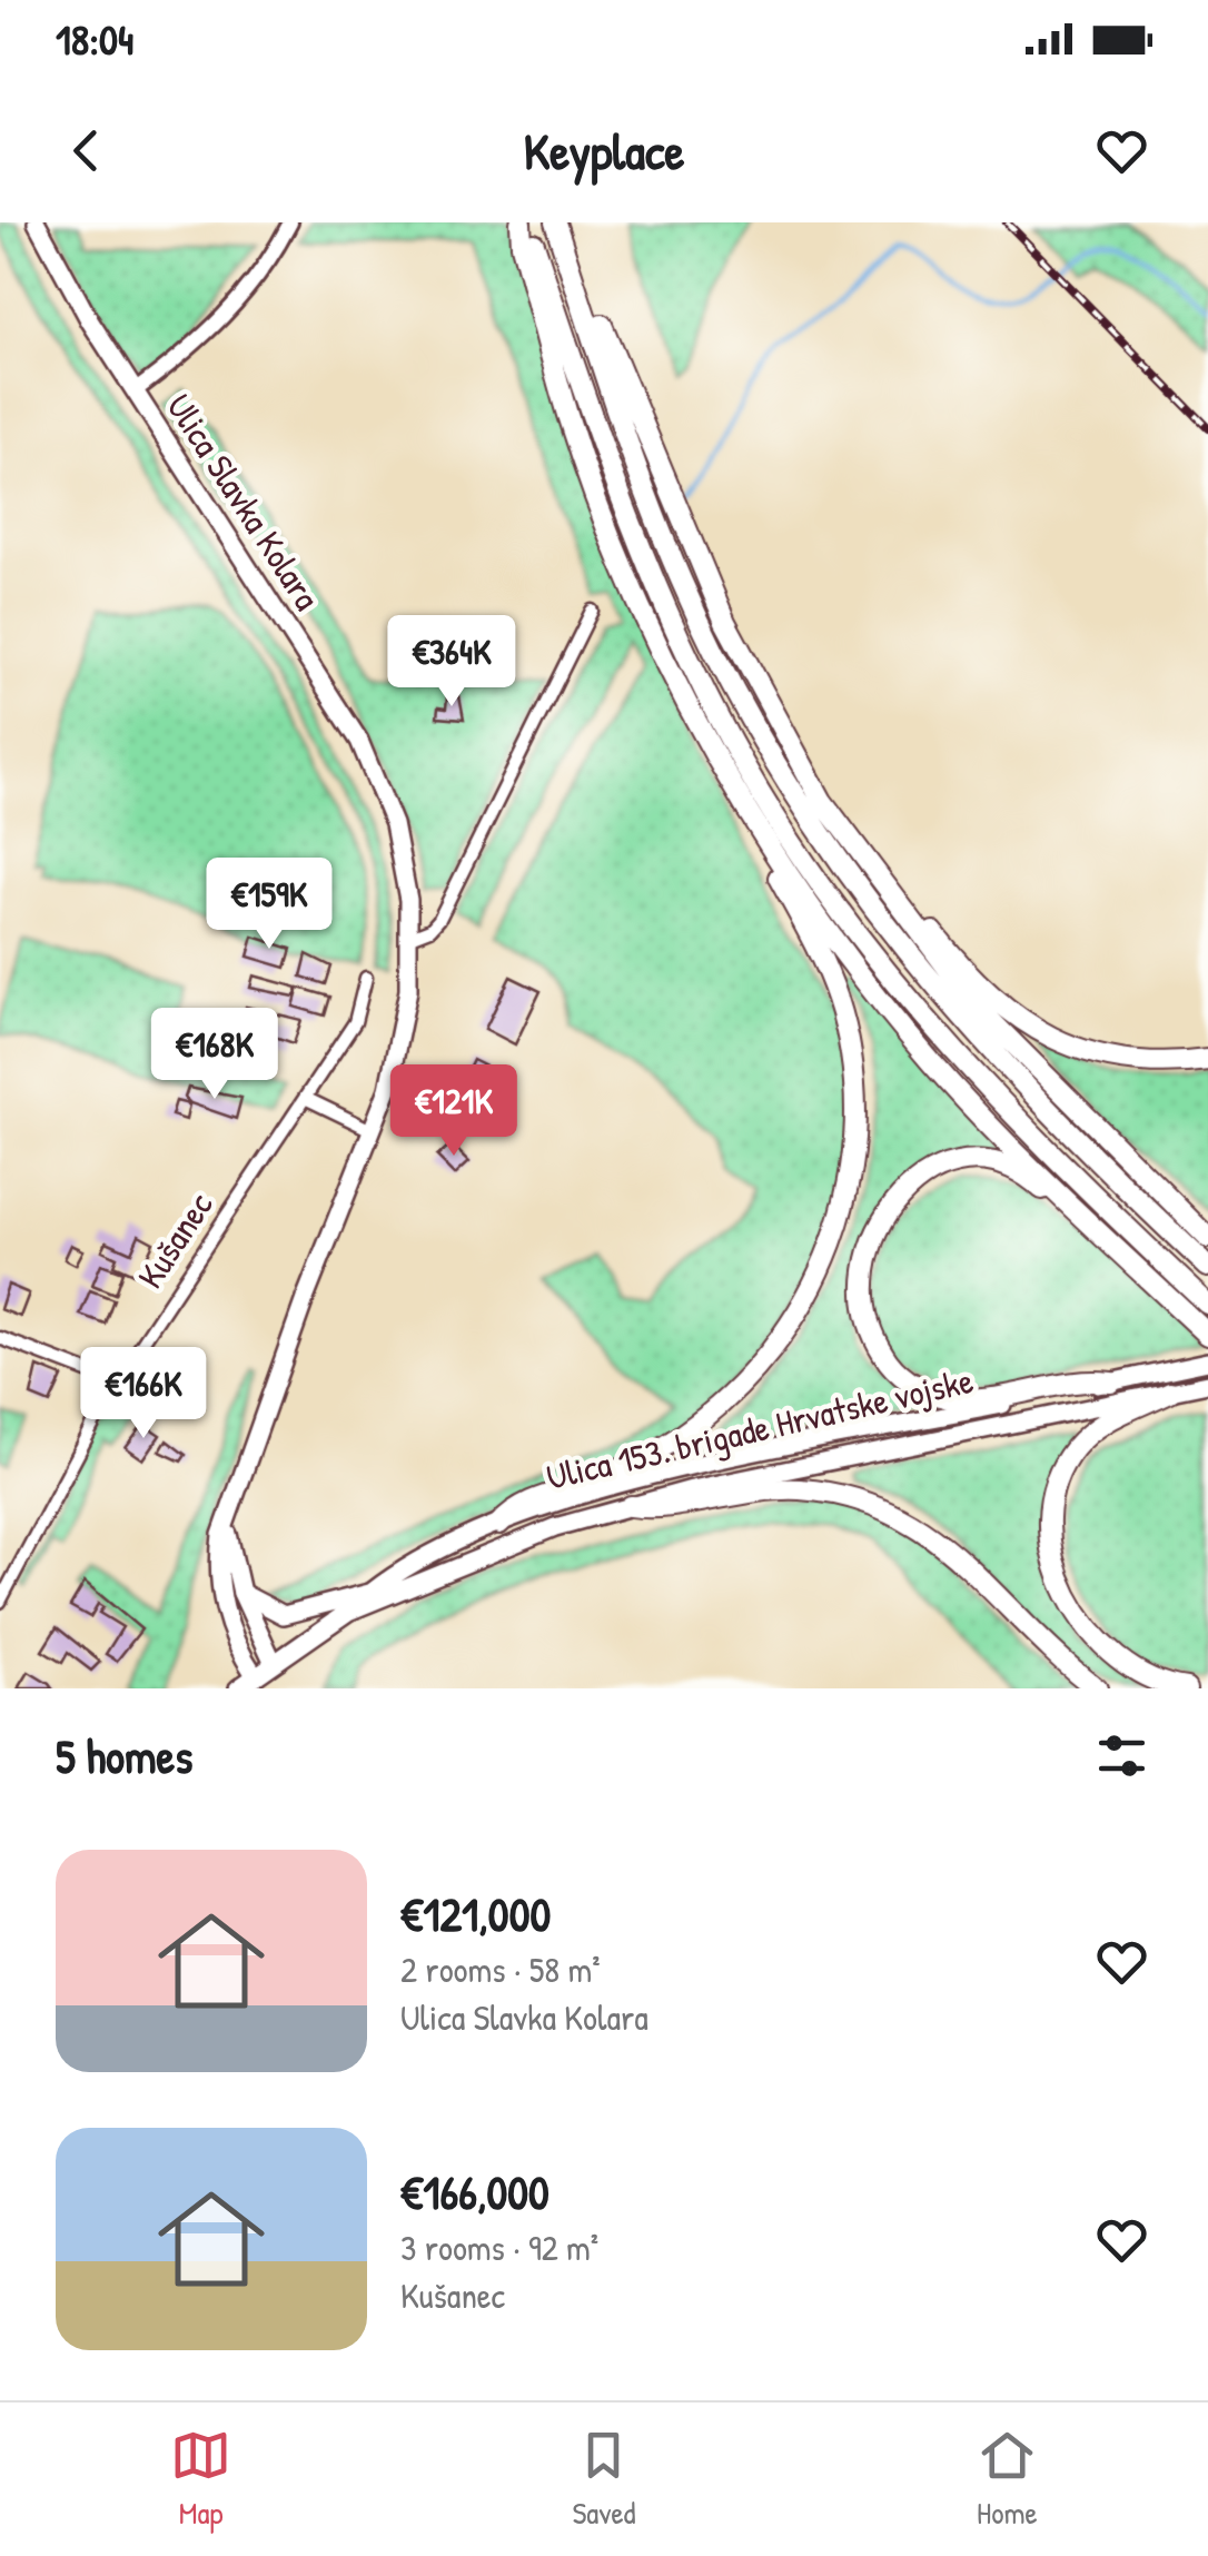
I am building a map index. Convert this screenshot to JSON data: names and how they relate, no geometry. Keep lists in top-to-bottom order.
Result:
{
  "streets": {
    "main road": ["Ulica Slavka Kolara", "Ulica 153. brigade Hrvatske vojske"],
    "street": ["Kušanec"]
  },
  "crossings": [
    ["Ulica Slavka Kolara", "Ulica 153. brigade Hrvatske vojske"]
  ],
  "page": {
    "status": "18:04",
    "header": "Keyplace",
    "price": [
      "€364K",
      "€159K",
      "€168K",
      "€121K",
      "€166K"
    ],
    "heading": "5 homes",
    "list": [
      {
        "name": "€121,000",
        "note": "2 rooms · 58 m² · Ulica Slavka Kolara"
      },
      {
        "name": "€166,000",
        "note": "3 rooms · 92 m² · Kušanec"
      }
    ],
    "tabs": ["Map", "Saved", "Home"]
  }
}
